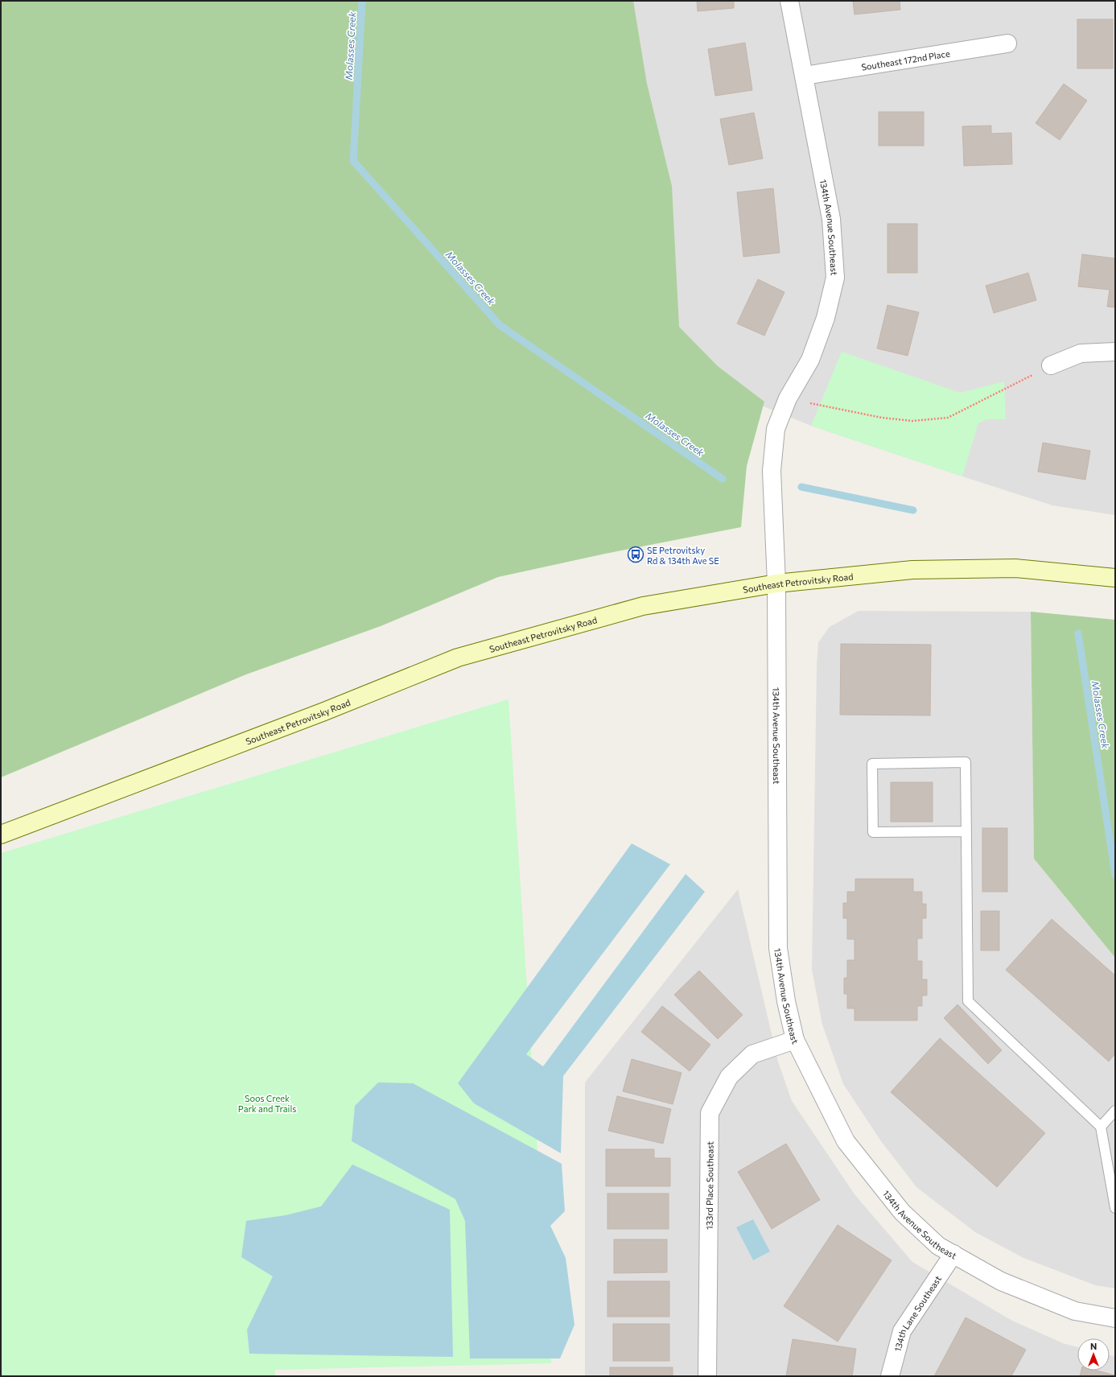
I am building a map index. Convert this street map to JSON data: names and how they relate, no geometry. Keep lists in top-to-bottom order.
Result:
{
  "streets": {
    "main road": ["Southeast Petrovitsky Road"],
    "street": [
      "Southeast 172nd Place",
      "134th Avenue Southeast",
      "133rd Place Southeast",
      "134th Lane Southeast"
    ]
  },
  "crossings": [
    ["Southeast 172nd Place", "134th Avenue Southeast"],
    ["134th Avenue Southeast", "Southeast Petrovitsky Road"],
    ["134th Avenue Southeast", "133rd Place Southeast"],
    ["134th Avenue Southeast", "134th Lane Southeast"]
  ],
  "water": ["Molasses Creek"],
  "parks": ["Soos Creek Park and Trails"],
  "places": {
    "bus stop": ["SE Petrovitsky Rd & 134th Ave SE"]
  },
  "north": "top"
}
